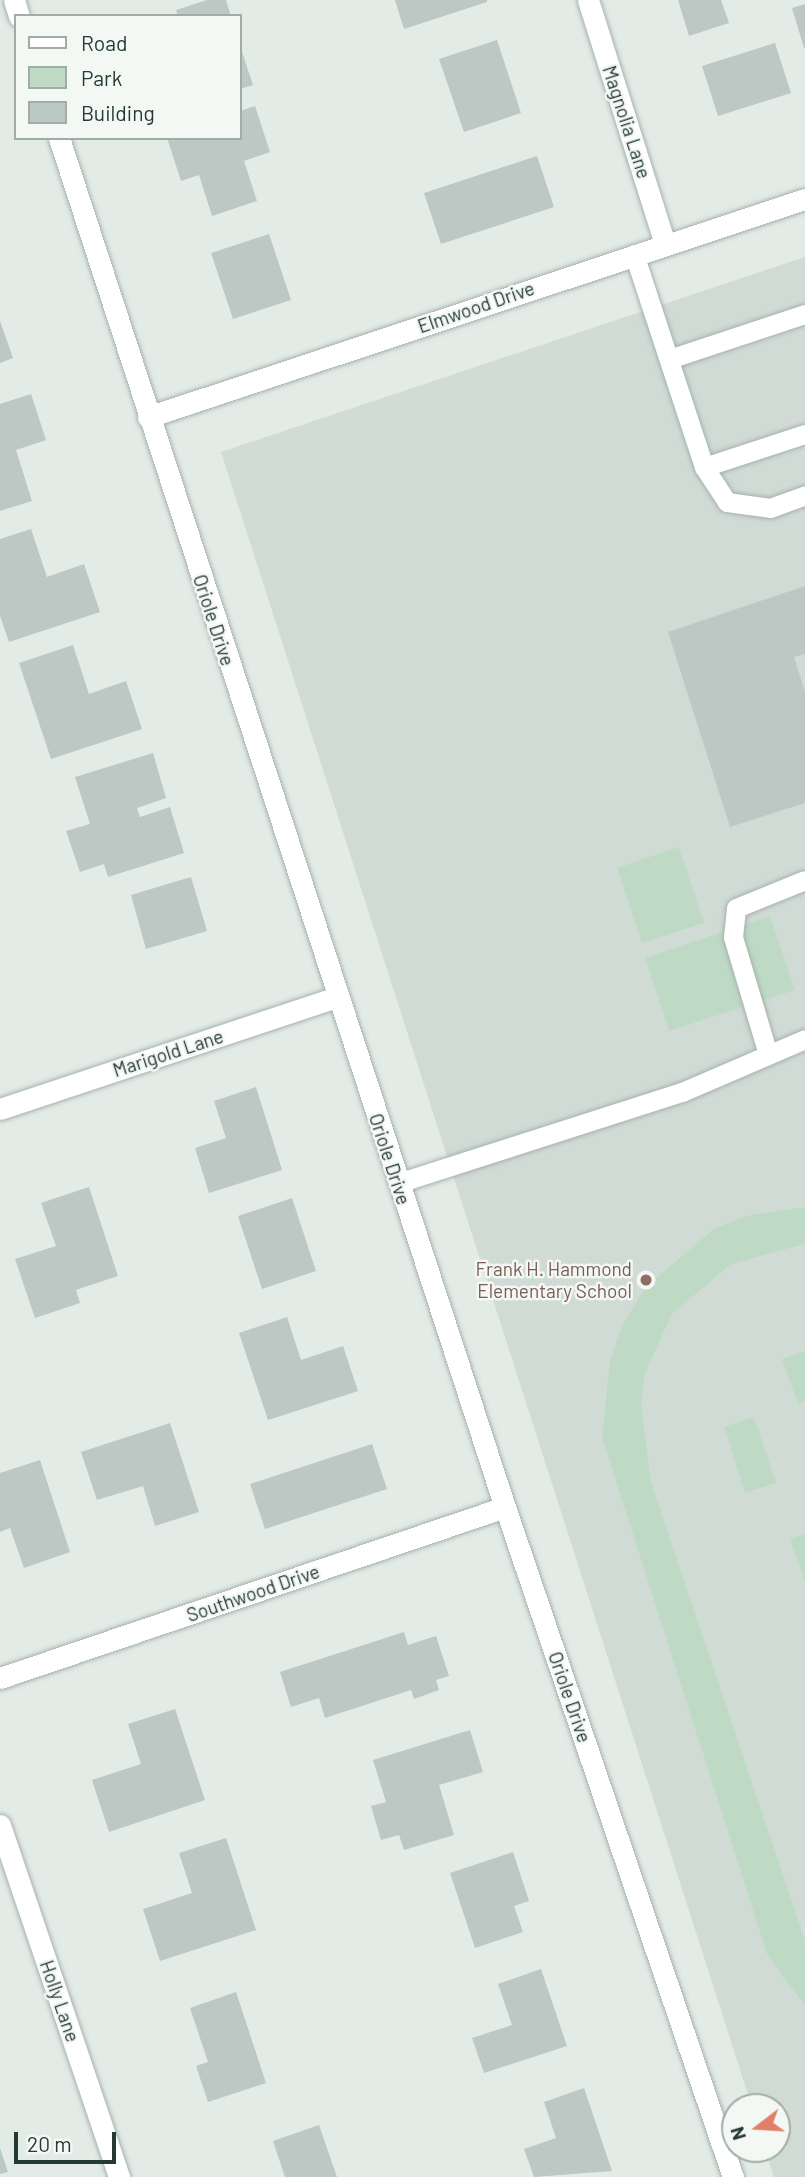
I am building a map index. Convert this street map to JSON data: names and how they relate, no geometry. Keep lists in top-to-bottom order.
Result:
{
  "streets": {
    "street": [
      "Magnolia Lane",
      "Elmwood Drive",
      "Oriole Drive",
      "Marigold Lane",
      "Southwood Drive",
      "Holly Lane"
    ]
  },
  "crossings": [
    ["Magnolia Lane", "Elmwood Drive"],
    ["Elmwood Drive", "Oriole Drive"],
    ["Oriole Drive", "Marigold Lane"],
    ["Oriole Drive", "Southwood Drive"]
  ],
  "places": ["Frank H. Hammond Elementary School"],
  "legend": ["Road", "Park", "Building"],
  "scale_bar": "20 m",
  "north": "left"
}
